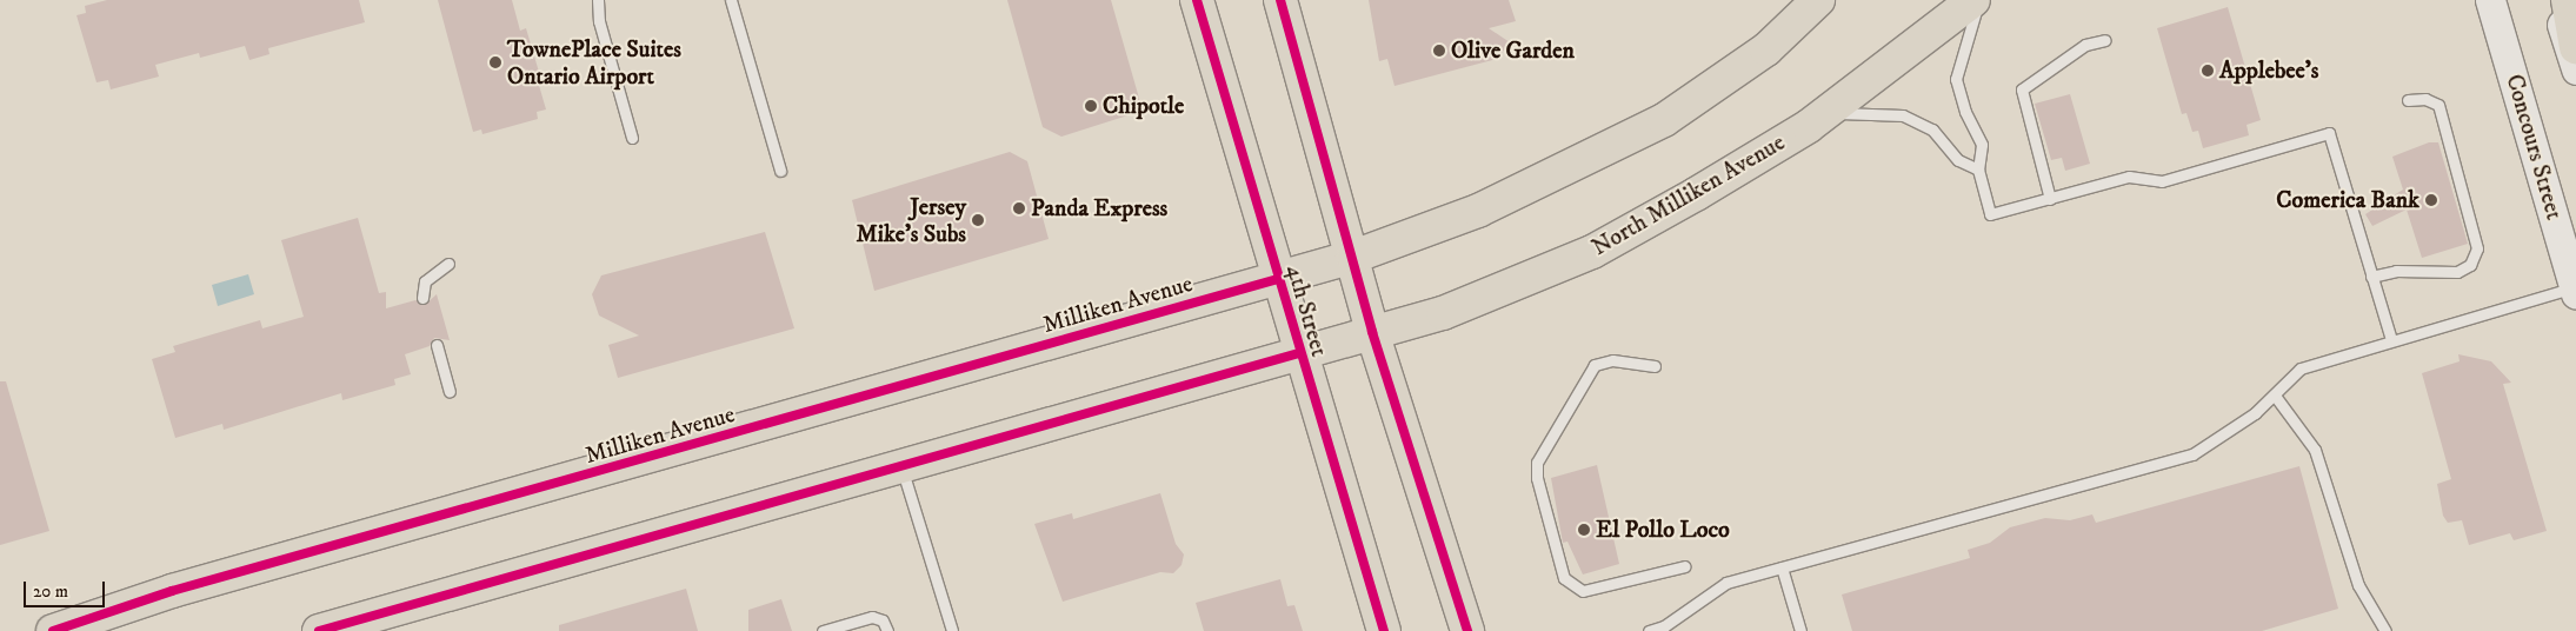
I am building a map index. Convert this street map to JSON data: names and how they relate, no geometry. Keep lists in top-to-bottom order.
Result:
{
  "streets": {
    "main road": ["North Milliken Avenue", "Milliken Avenue", "4th Street"],
    "street": ["Concours Street"]
  },
  "crossings": [
    ["Milliken Avenue", "4th Street"]
  ],
  "places": [
    "Olive Garden",
    "TownePlace Suites Ontario Airport",
    "Applebee's",
    "Chipotle",
    "Comerica Bank",
    "Panda Express",
    "Jersey Mike's Subs",
    "El Pollo Loco"
  ],
  "scale_bar": "20 m"
}
